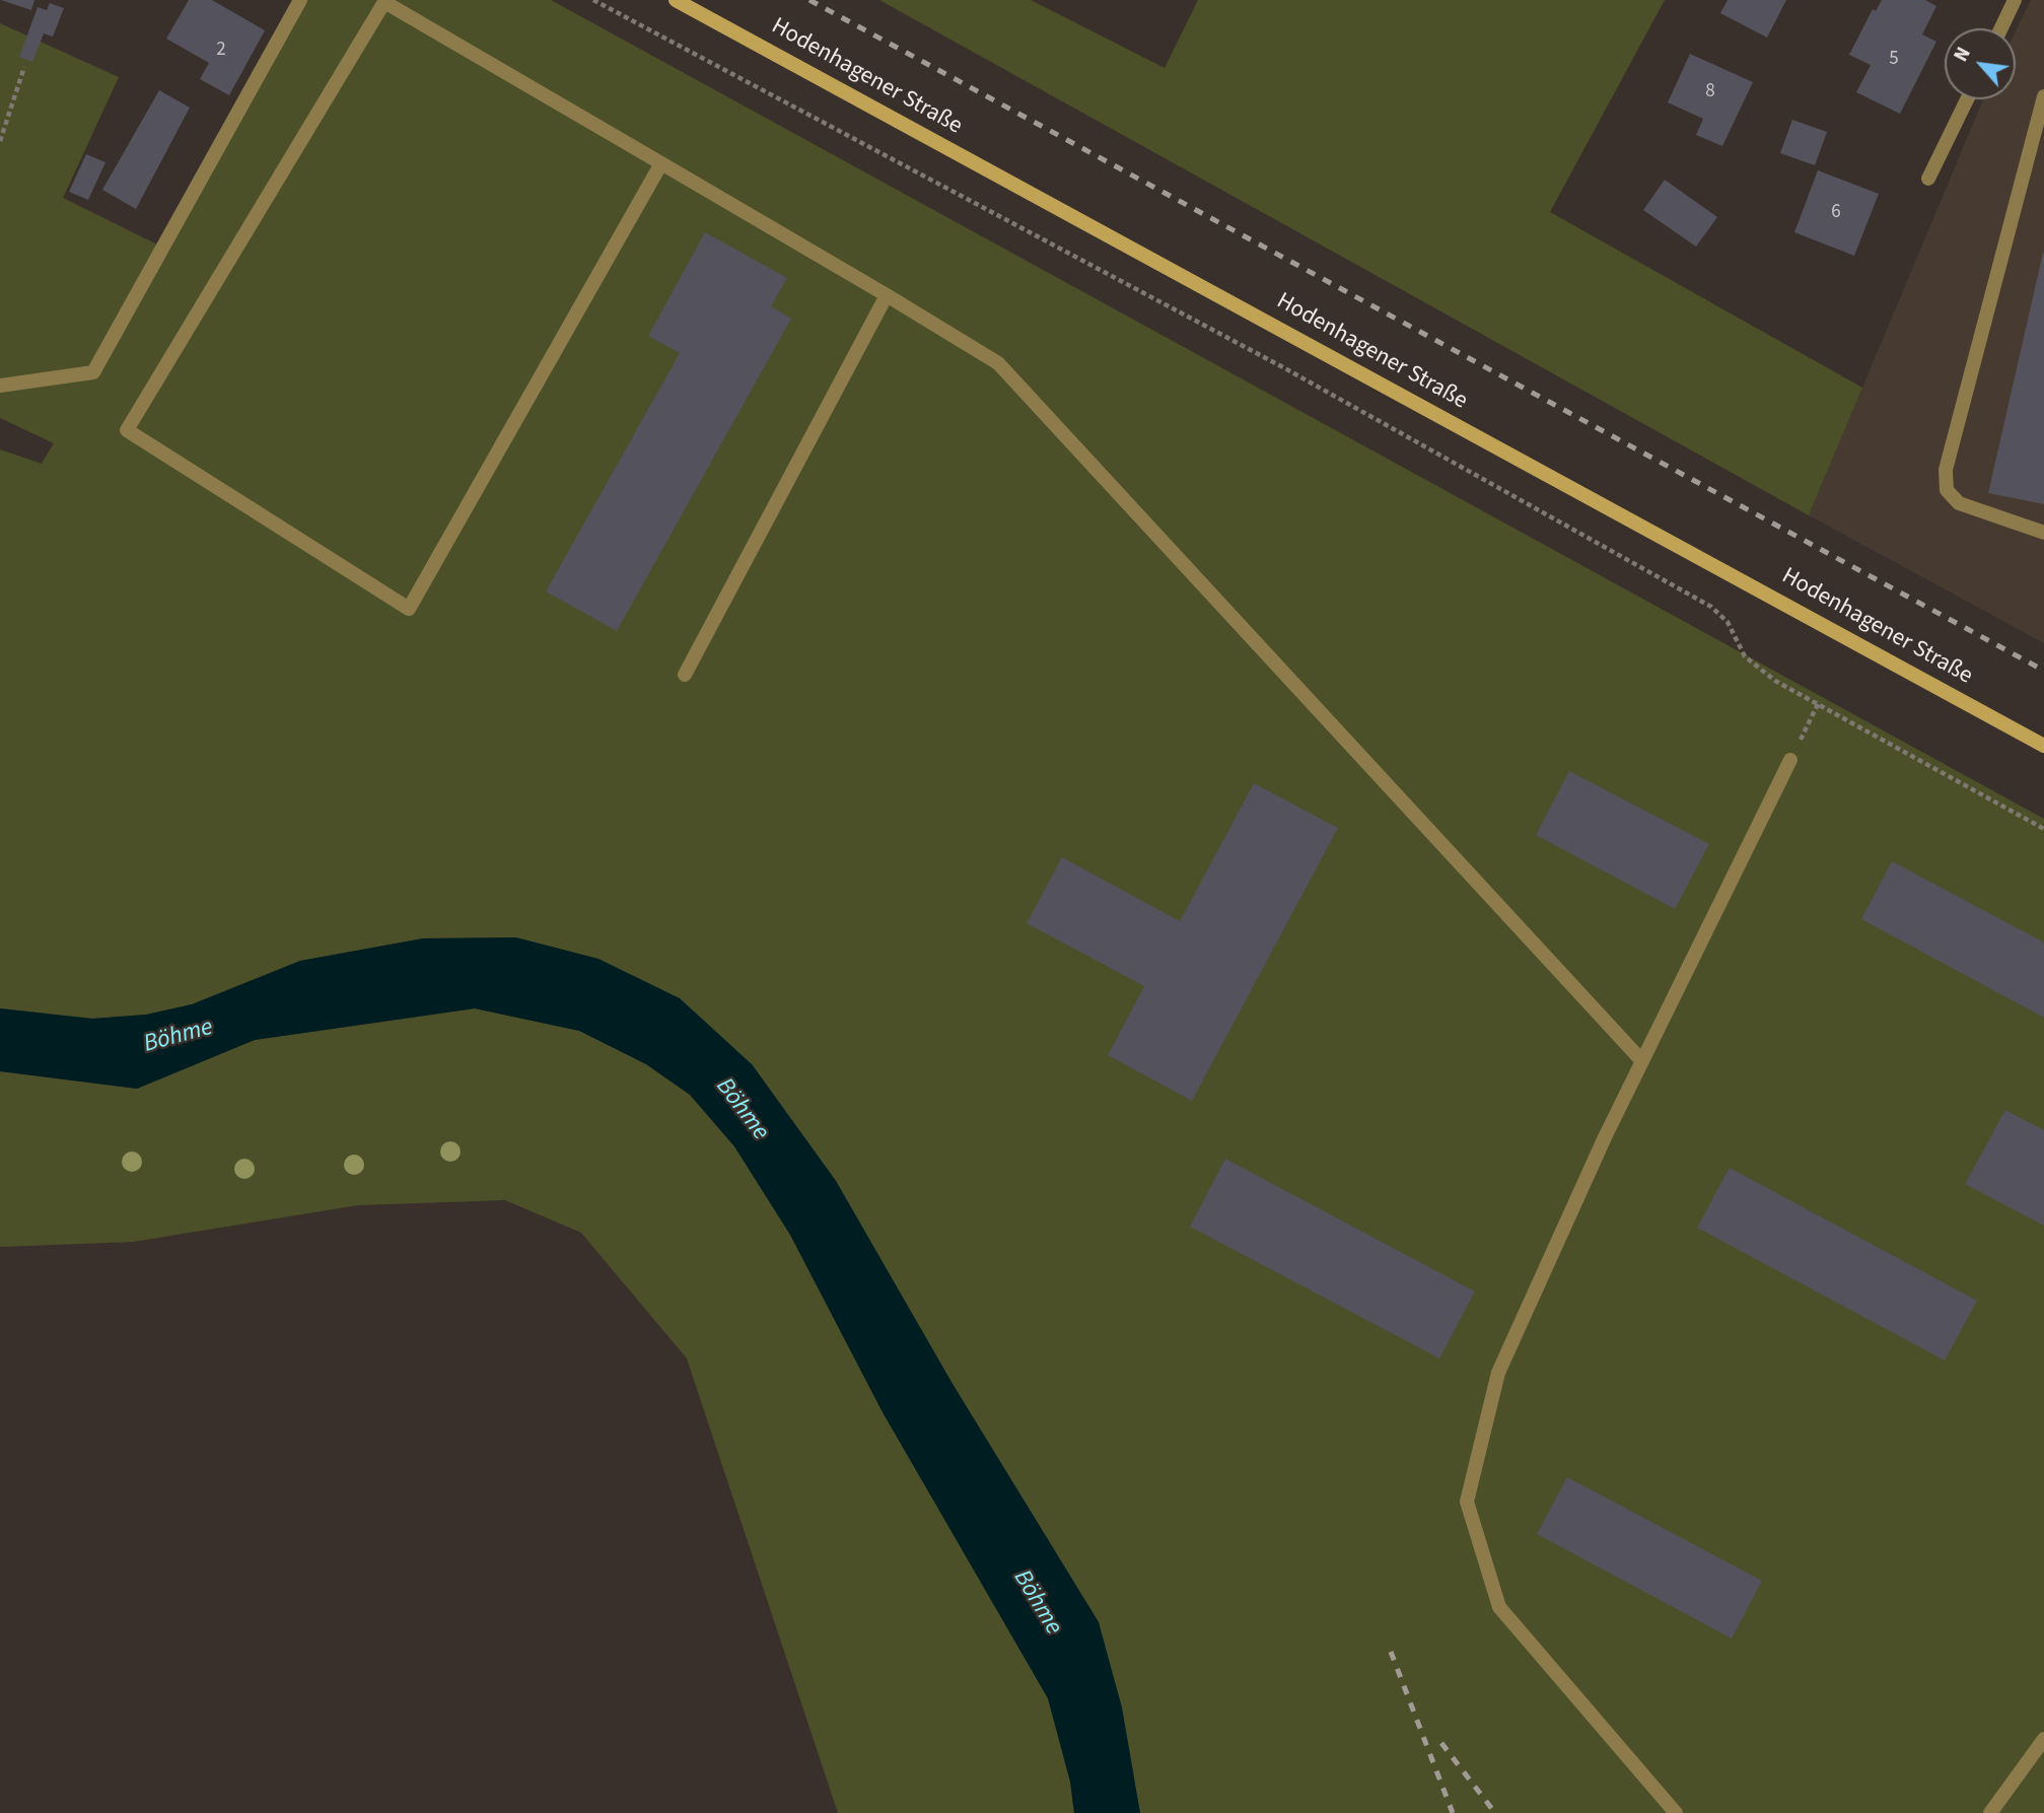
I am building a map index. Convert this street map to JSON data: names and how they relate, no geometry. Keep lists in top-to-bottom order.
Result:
{
  "streets": {
    "main road": ["Hodenhagener Straße"]
  },
  "water": ["Böhme"],
  "house_numbers": [
    "2",
    "5",
    "8",
    "6"
  ],
  "north": "top left"
}
